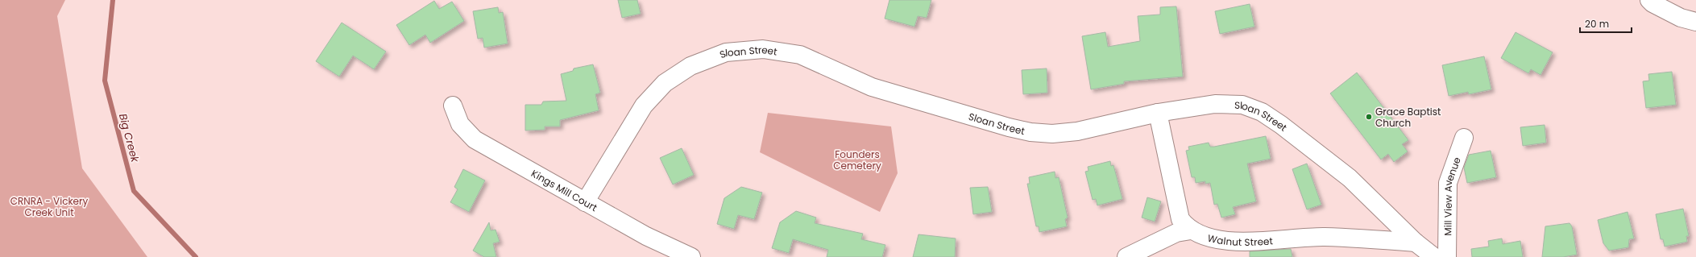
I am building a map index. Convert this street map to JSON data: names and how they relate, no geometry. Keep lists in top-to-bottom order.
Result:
{
  "streets": {
    "street": [
      "Sloan Street",
      "Kings Mill Court",
      "Mill View Avenue",
      "Walnut Street"
    ]
  },
  "crossings": [
    ["Sloan Street", "Kings Mill Court"],
    ["Sloan Street", "Walnut Street"]
  ],
  "water": ["Big Creek"],
  "parks": ["Founders Cemetery", "CRNRA - Vickery Creek Unit"],
  "places": ["Grace Baptist Church"],
  "scale_bar": "20 m"
}
